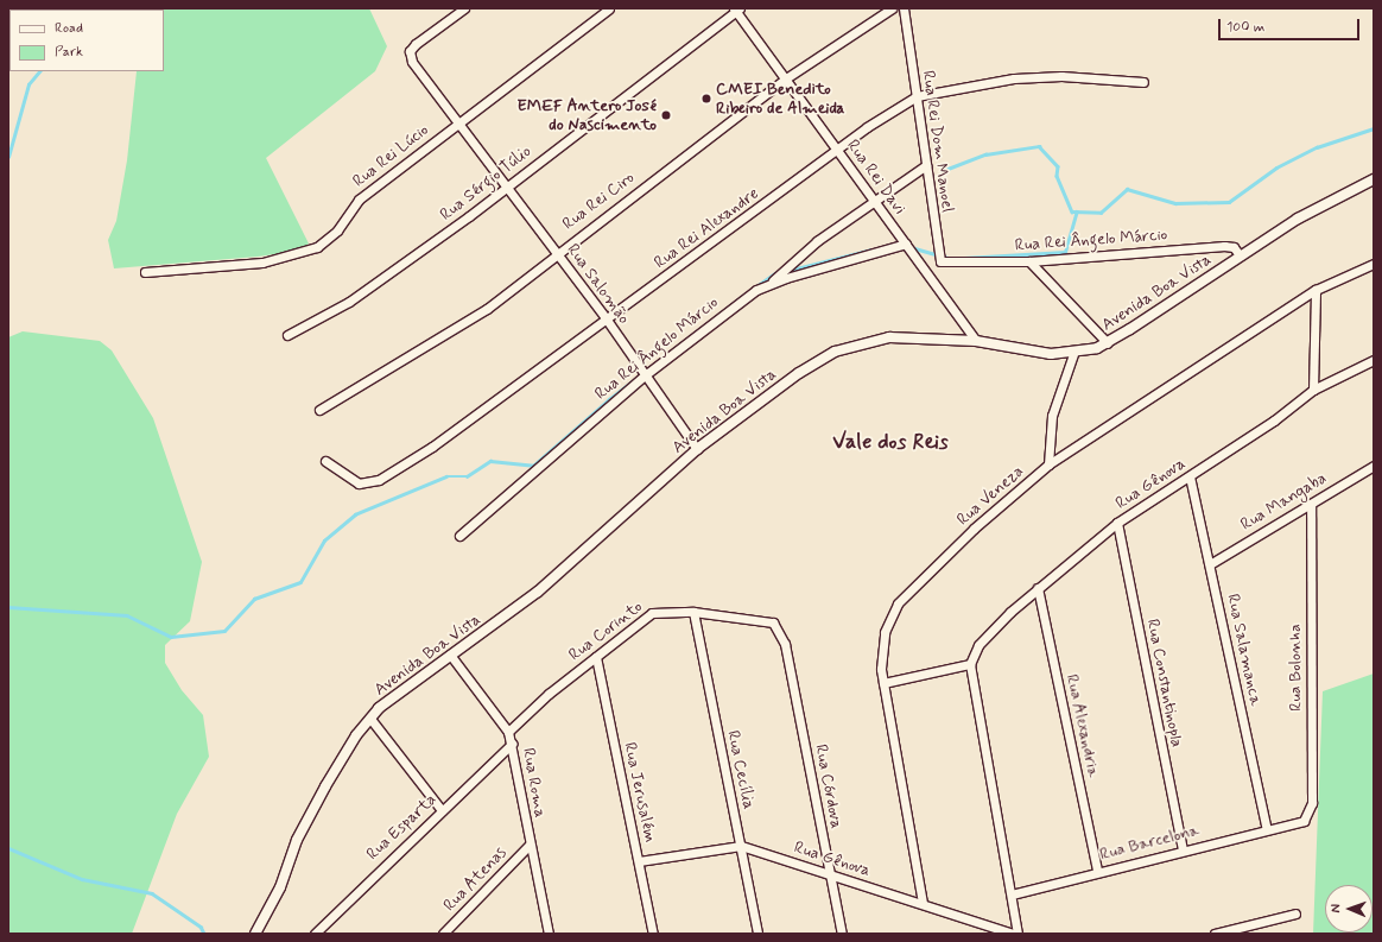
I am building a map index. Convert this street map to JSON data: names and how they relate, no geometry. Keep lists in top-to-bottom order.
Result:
{
  "streets": {
    "street": [
      "Rua Rei Dom Manoel",
      "Rua Rei Lúcio",
      "Rua Rei Davi",
      "Rua Sérgio Túlio",
      "Rua Rei Ciro",
      "Rua Rei Alexandre",
      "Rua Rei Ângelo Márcio",
      "Rua Salomão",
      "Avenida Boa Vista",
      "Rua Gênova",
      "Rua Veneza",
      "Rua Mangaba",
      "Rua Corinto",
      "Rua Salamanca",
      "Rua Bolonha",
      "Rua Constantinopla",
      "Rua Alexandria",
      "Rua Cecília",
      "Rua Roma",
      "Rua Córdova",
      "Rua Jerusalém",
      "Rua Esparta",
      "Rua Barcelona",
      "Rua Atenas"
    ]
  },
  "crossings": [
    ["Rua Rei Dom Manoel", "Rua Rei Alexandre"],
    ["Rua Rei Dom Manoel", "Rua Rei Ângelo Márcio"],
    ["Rua Rei Lúcio", "Rua Salomão"],
    ["Rua Rei Davi", "Rua Sérgio Túlio"],
    ["Rua Rei Davi", "Rua Rei Ciro"],
    ["Rua Rei Davi", "Rua Rei Alexandre"],
    ["Rua Rei Davi", "Rua Rei Ângelo Márcio"],
    ["Rua Rei Davi", "Avenida Boa Vista"],
    ["Rua Sérgio Túlio", "Rua Salomão"],
    ["Rua Rei Ciro", "Rua Salomão"],
    ["Rua Rei Alexandre", "Rua Salomão"],
    ["Rua Rei Ângelo Márcio", "Rua Salomão"],
    ["Rua Rei Ângelo Márcio", "Avenida Boa Vista"],
    ["Rua Salomão", "Avenida Boa Vista"],
    ["Avenida Boa Vista", "Rua Roma"],
    ["Rua Gênova", "Rua Veneza"],
    ["Rua Gênova", "Rua Salamanca"],
    ["Rua Gênova", "Rua Constantinopla"],
    ["Rua Gênova", "Rua Alexandria"],
    ["Rua Gênova", "Rua Cecília"],
    ["Rua Gênova", "Rua Córdova"],
    ["Rua Gênova", "Rua Jerusalém"],
    ["Rua Mangaba", "Rua Salamanca"],
    ["Rua Mangaba", "Rua Bolonha"],
    ["Rua Corinto", "Rua Cecília"],
    ["Rua Corinto", "Rua Roma"],
    ["Rua Corinto", "Rua Córdova"],
    ["Rua Corinto", "Rua Jerusalém"],
    ["Rua Salamanca", "Rua Barcelona"],
    ["Rua Bolonha", "Rua Barcelona"],
    ["Rua Constantinopla", "Rua Barcelona"],
    ["Rua Alexandria", "Rua Barcelona"],
    ["Rua Roma", "Rua Esparta"],
    ["Rua Roma", "Rua Atenas"]
  ],
  "districts": ["Vale dos Reis"],
  "places": ["CMEI Benedito Ribeiro de Almeida", "EMEF Antero José do Nascimento"],
  "legend": ["Road", "Park"],
  "scale_bar": "100 m",
  "north": "left"
}
